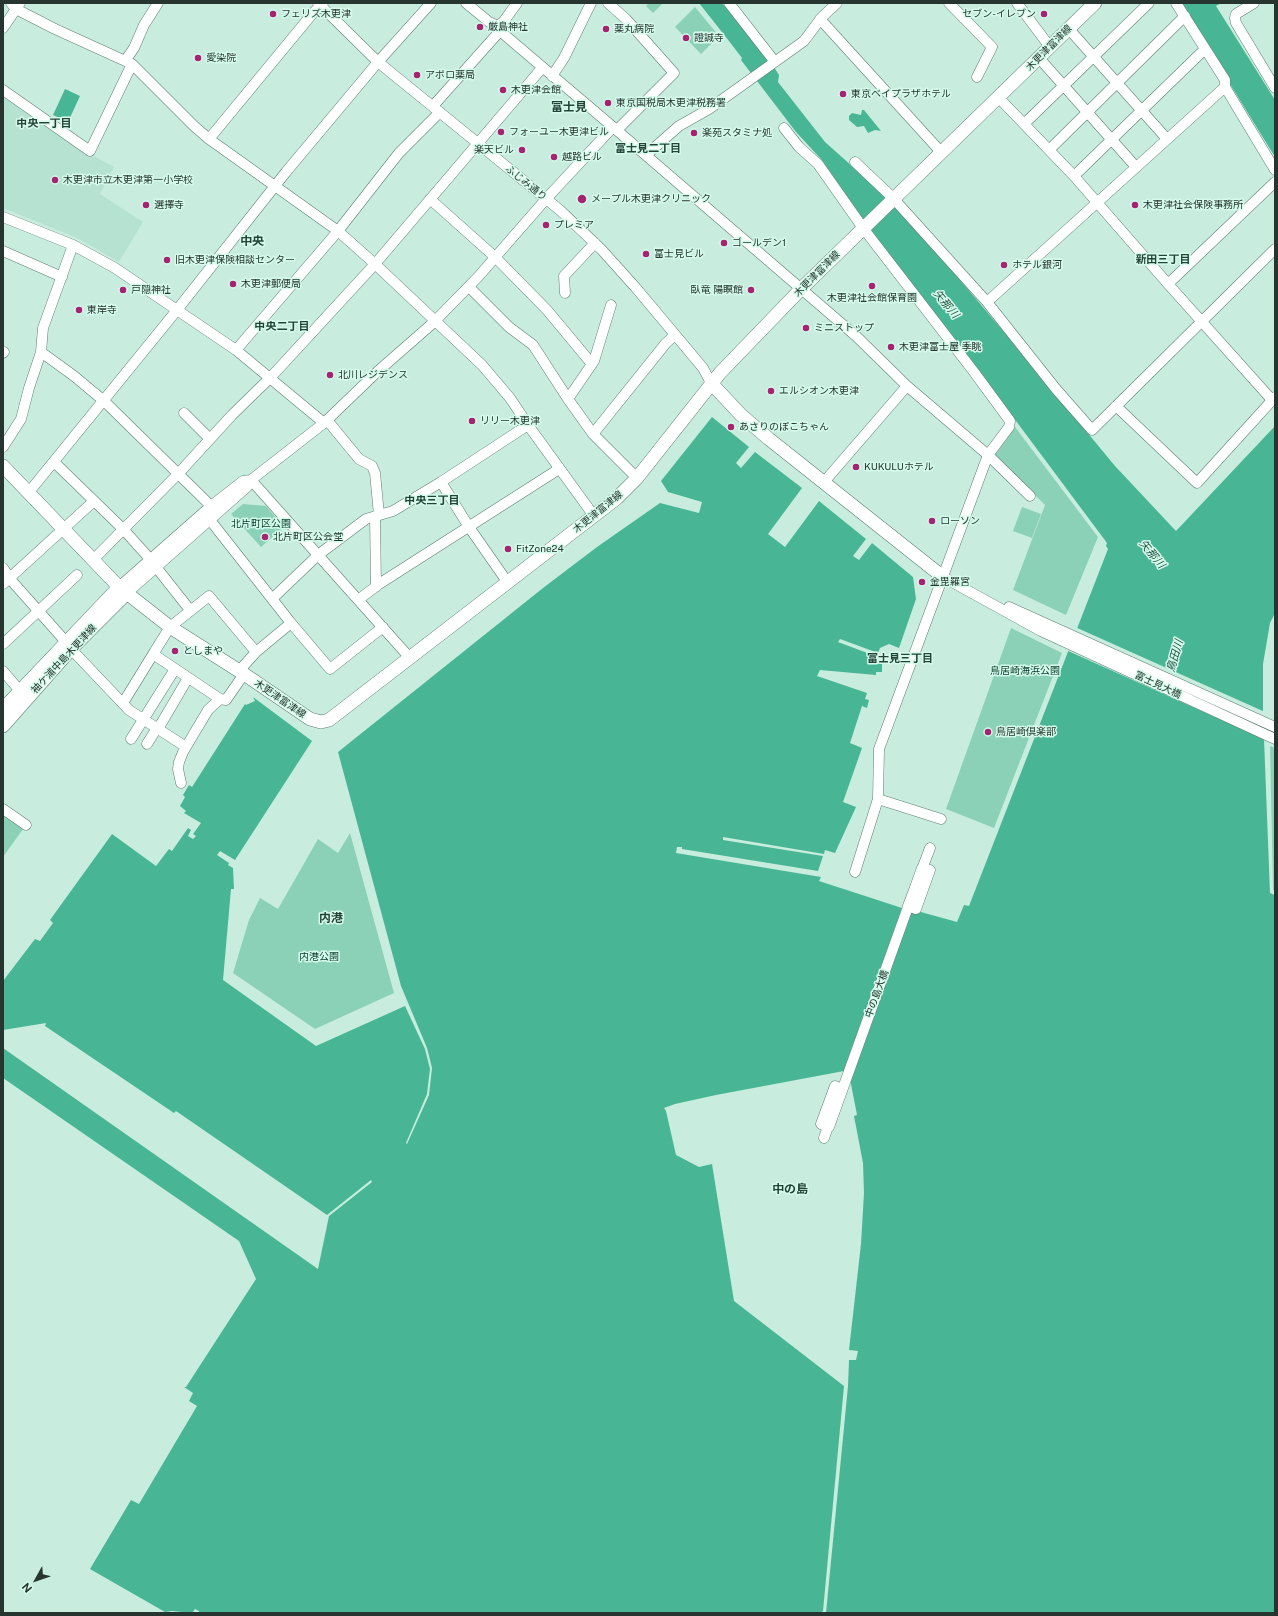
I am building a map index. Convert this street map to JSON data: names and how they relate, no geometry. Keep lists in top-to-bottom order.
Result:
{
  "streets": {
    "main road": ["木更津富津線", "袖ケ浦中島木更津線"],
    "street": ["ふじみ通り", "富士見大橋", "中の島大橋"]
  },
  "crossings": [
    ["木更津富津線", "ふじみ通り"],
    ["木更津富津線", "袖ケ浦中島木更津線"]
  ],
  "districts": [
    "富士見",
    "中央一丁目",
    "富士見二丁目",
    "中央",
    "新田三丁目",
    "中央二丁目",
    "中央三丁目",
    "富士見三丁目",
    "内港",
    "中の島"
  ],
  "water": ["矢那川", "鳥田川"],
  "parks": ["北片町区公園", "鳥居崎海浜公園", "内港公園"],
  "places": [
    "フェリズ木更津",
    "セブン-イレブン",
    "厳島神社",
    "薬丸病院",
    "證誠寺",
    "愛染院",
    "アポロ薬局",
    "木更津会館",
    "東京ベイプラザホテル",
    "東京国税局木更津税務署",
    "フォーユー木更津ビル",
    "楽苑スタミナ処",
    "楽天ビル",
    "越路ビル",
    "木更津市立木更津第一小学校",
    "メープル木更津クリニック",
    "選擇寺",
    "木更津社会保険事務所",
    "プレミア",
    "ゴールデン1",
    "富士見ビル",
    "旧木更津保険相談センター",
    "ホテル銀河",
    "木更津郵便局",
    "木更津社会館保育園",
    "戸隠神社",
    "臥竜 陽瞑館",
    "東岸寺",
    "ミニストップ",
    "木更津富士屋 季眺",
    "北川レジデンス",
    "エルシオン木更津",
    "リリー木更津",
    "あさりのぽこちゃん",
    "KUKULUホテル",
    "ローソン",
    "北片町区公会堂",
    "FitZone24",
    "金毘羅宮",
    "としまや",
    "鳥居崎倶楽部"
  ],
  "north": "bottom left"
}
